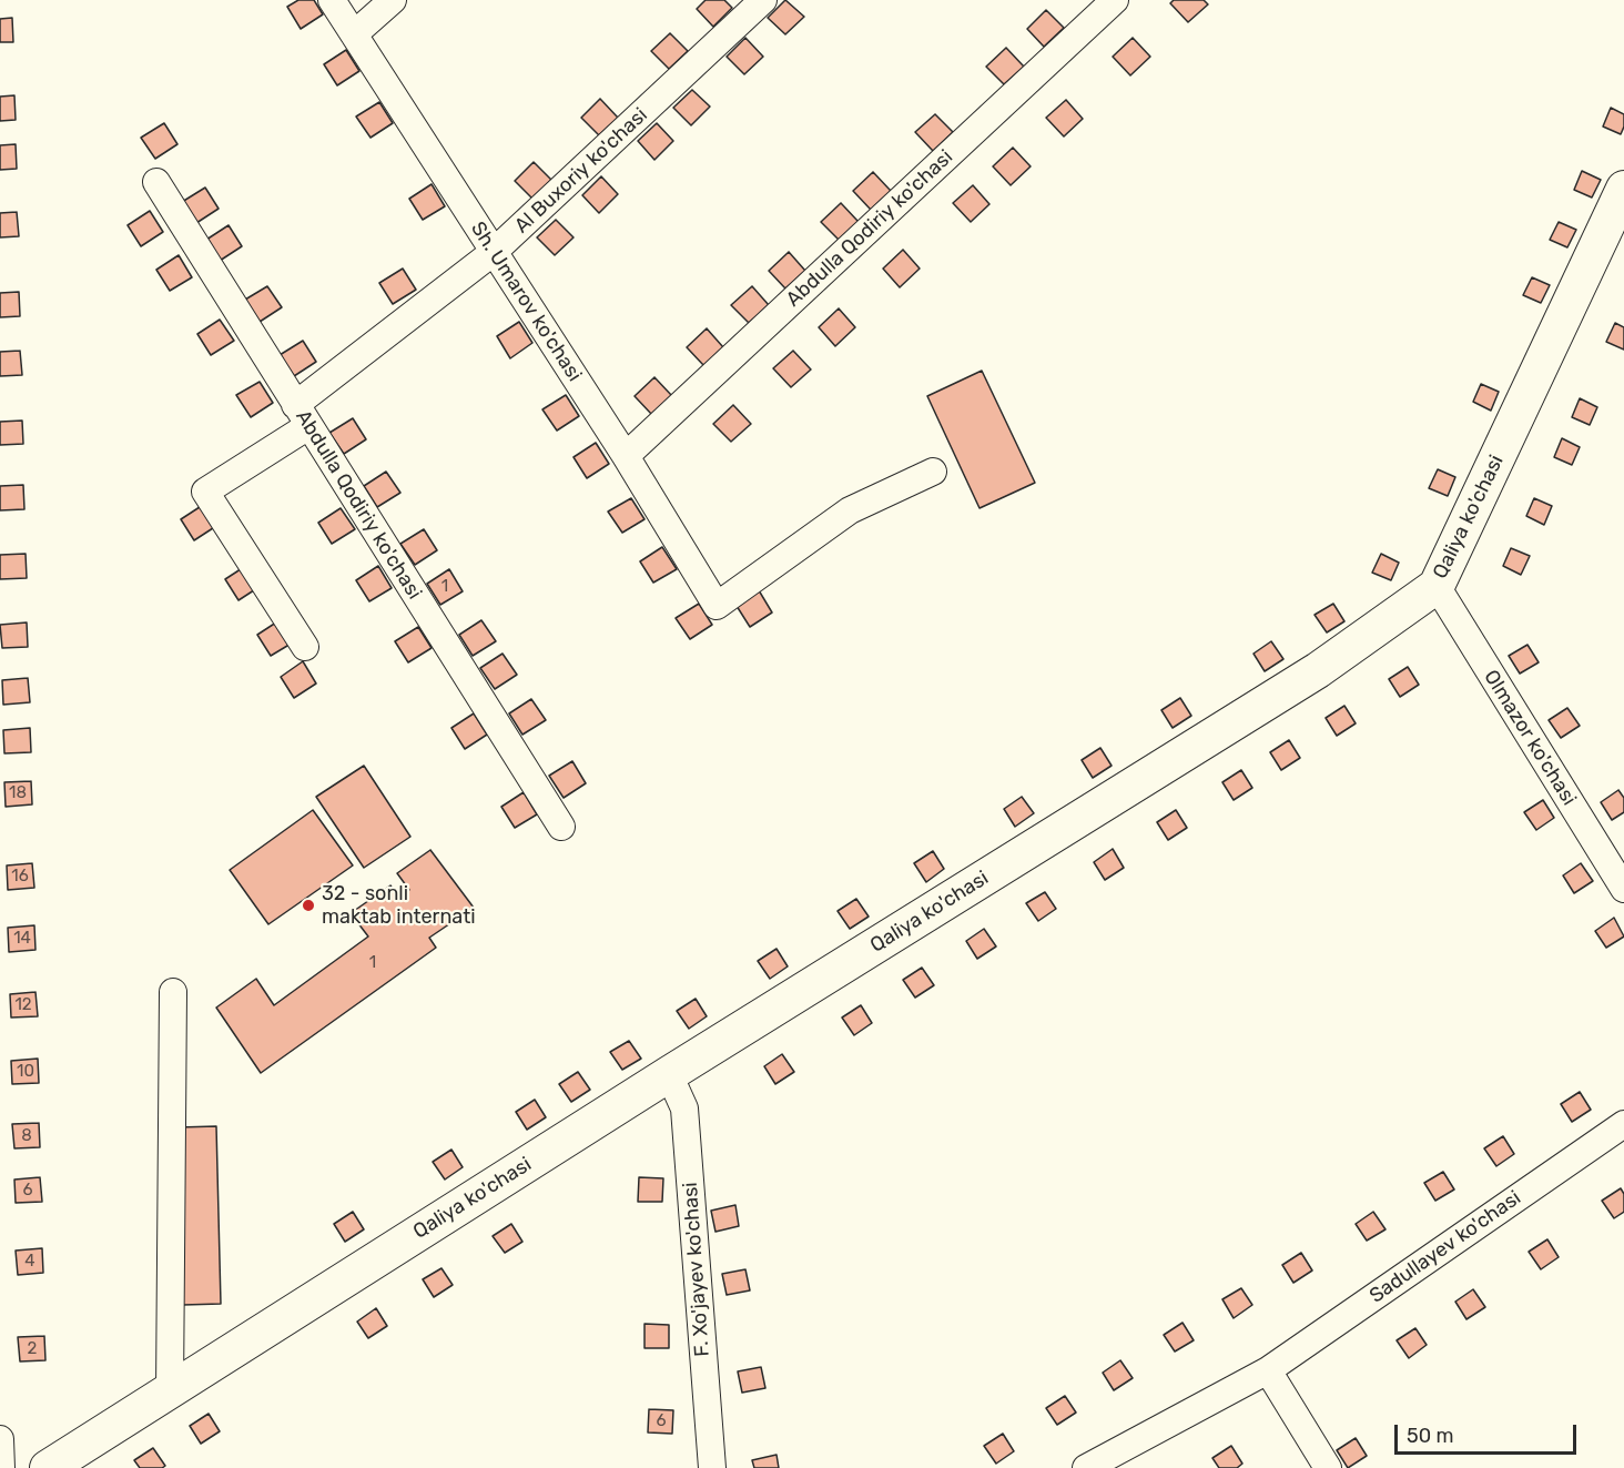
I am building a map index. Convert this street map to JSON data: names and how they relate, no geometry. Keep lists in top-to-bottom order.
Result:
{
  "streets": {
    "main road": ["Qaliya ko'chasi"],
    "street": [
      "Al Buxoriy ko'chasi",
      "Abdulla Qodiriy ko'chasi",
      "Sh. Umarov ko'chasi",
      "Olmazor ko'chasi",
      "Sadullayev ko'chasi",
      "F. Xo'jayev ko'chasi"
    ]
  },
  "crossings": [
    ["Al Buxoriy ko'chasi", "Abdulla Qodiriy ko'chasi"],
    ["Al Buxoriy ko'chasi", "Sh. Umarov ko'chasi"],
    ["Abdulla Qodiriy ko'chasi", "Sh. Umarov ko'chasi"],
    ["Qaliya ko'chasi", "Olmazor ko'chasi"],
    ["Qaliya ko'chasi", "F. Xo'jayev ko'chasi"]
  ],
  "places": ["32 - sonli maktab internati"],
  "house_numbers": [
    "1",
    "18",
    "16",
    "14",
    "1",
    "12",
    "10",
    "8",
    "6",
    "4",
    "2",
    "6"
  ],
  "scale_bar": "50 m"
}
